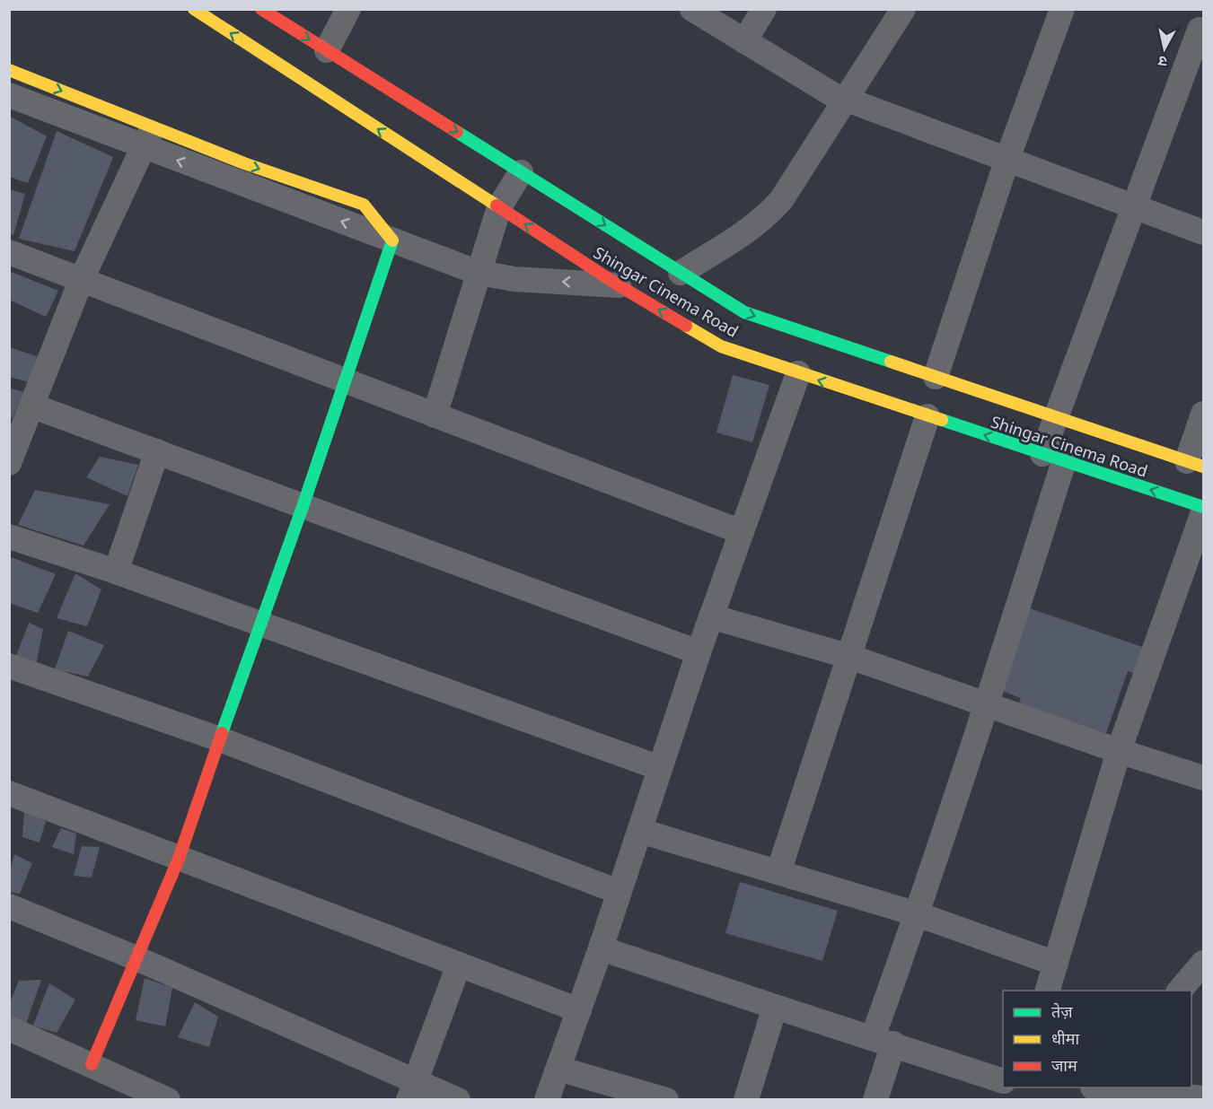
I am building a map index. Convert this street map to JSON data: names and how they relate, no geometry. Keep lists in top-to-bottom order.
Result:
{
  "streets": {
    "street": ["Shingar Cinema Road"]
  },
  "legend": ["तेज़", "धीमा", "जाम"],
  "north": "bottom"
}
